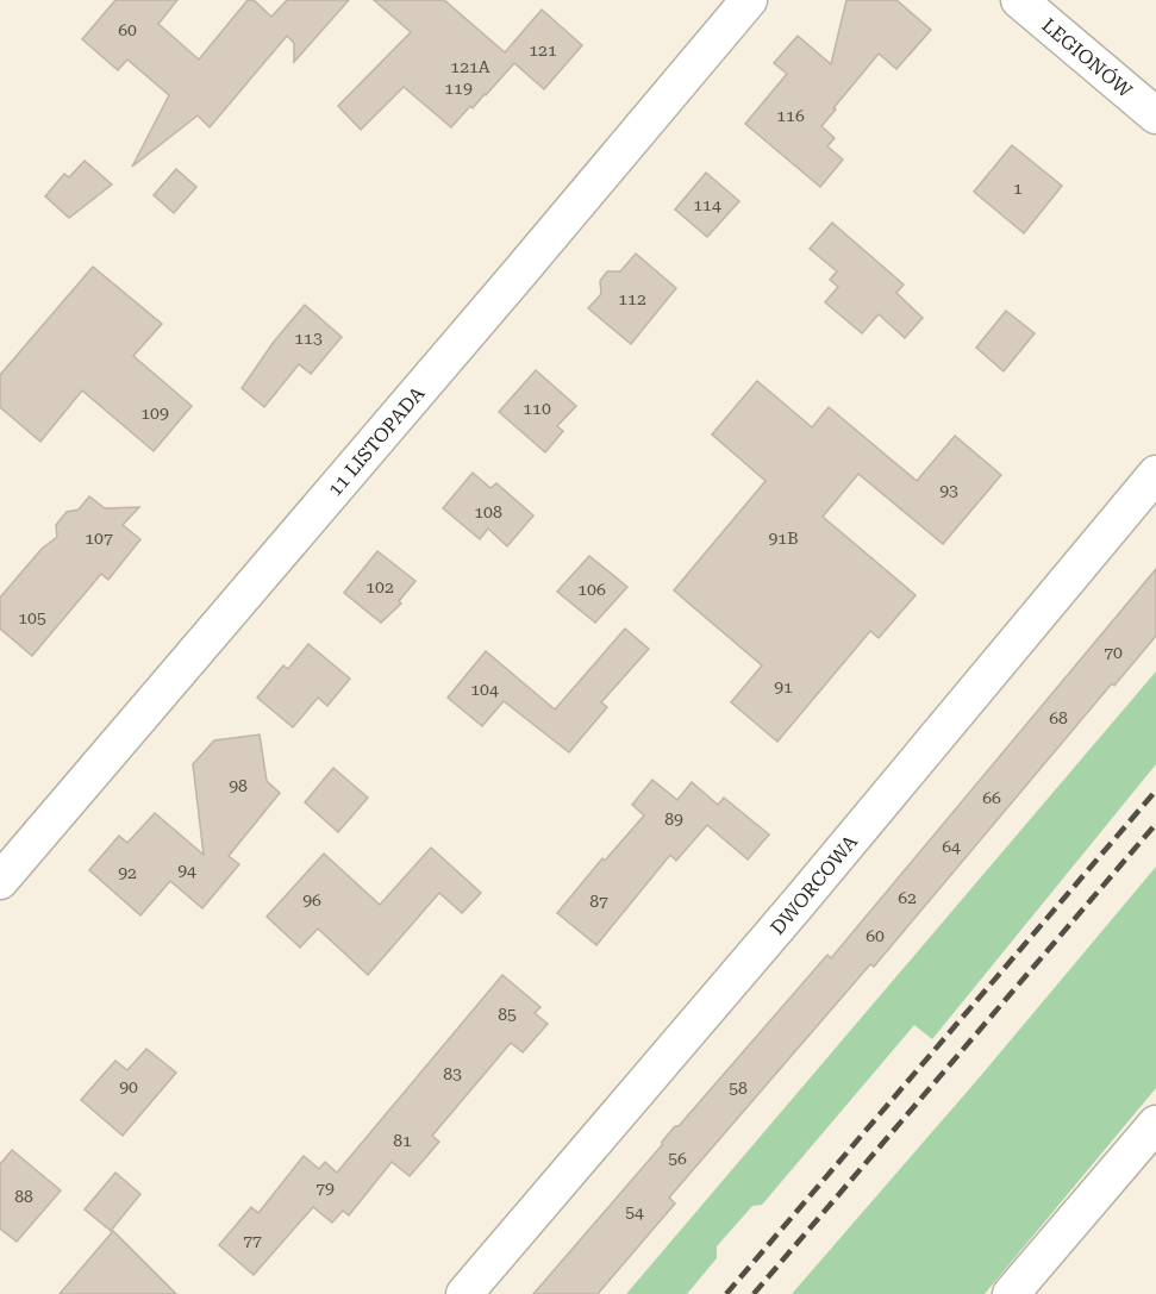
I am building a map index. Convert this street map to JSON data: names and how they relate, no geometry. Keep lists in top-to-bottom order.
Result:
{
  "streets": {
    "street": ["LEGIONÓW", "11 LISTOPADA", "DWORCOWA"]
  },
  "house_numbers": [
    "60",
    "121",
    "121A",
    "119",
    "116",
    "1",
    "114",
    "112",
    "113",
    "110",
    "109",
    "93",
    "108",
    "107",
    "91B",
    "102",
    "106",
    "105",
    "70",
    "91",
    "104",
    "68",
    "98",
    "66",
    "89",
    "64",
    "94",
    "92",
    "62",
    "96",
    "87",
    "60",
    "85",
    "83",
    "90",
    "58",
    "81",
    "56",
    "79",
    "88",
    "54",
    "77"
  ]
}
